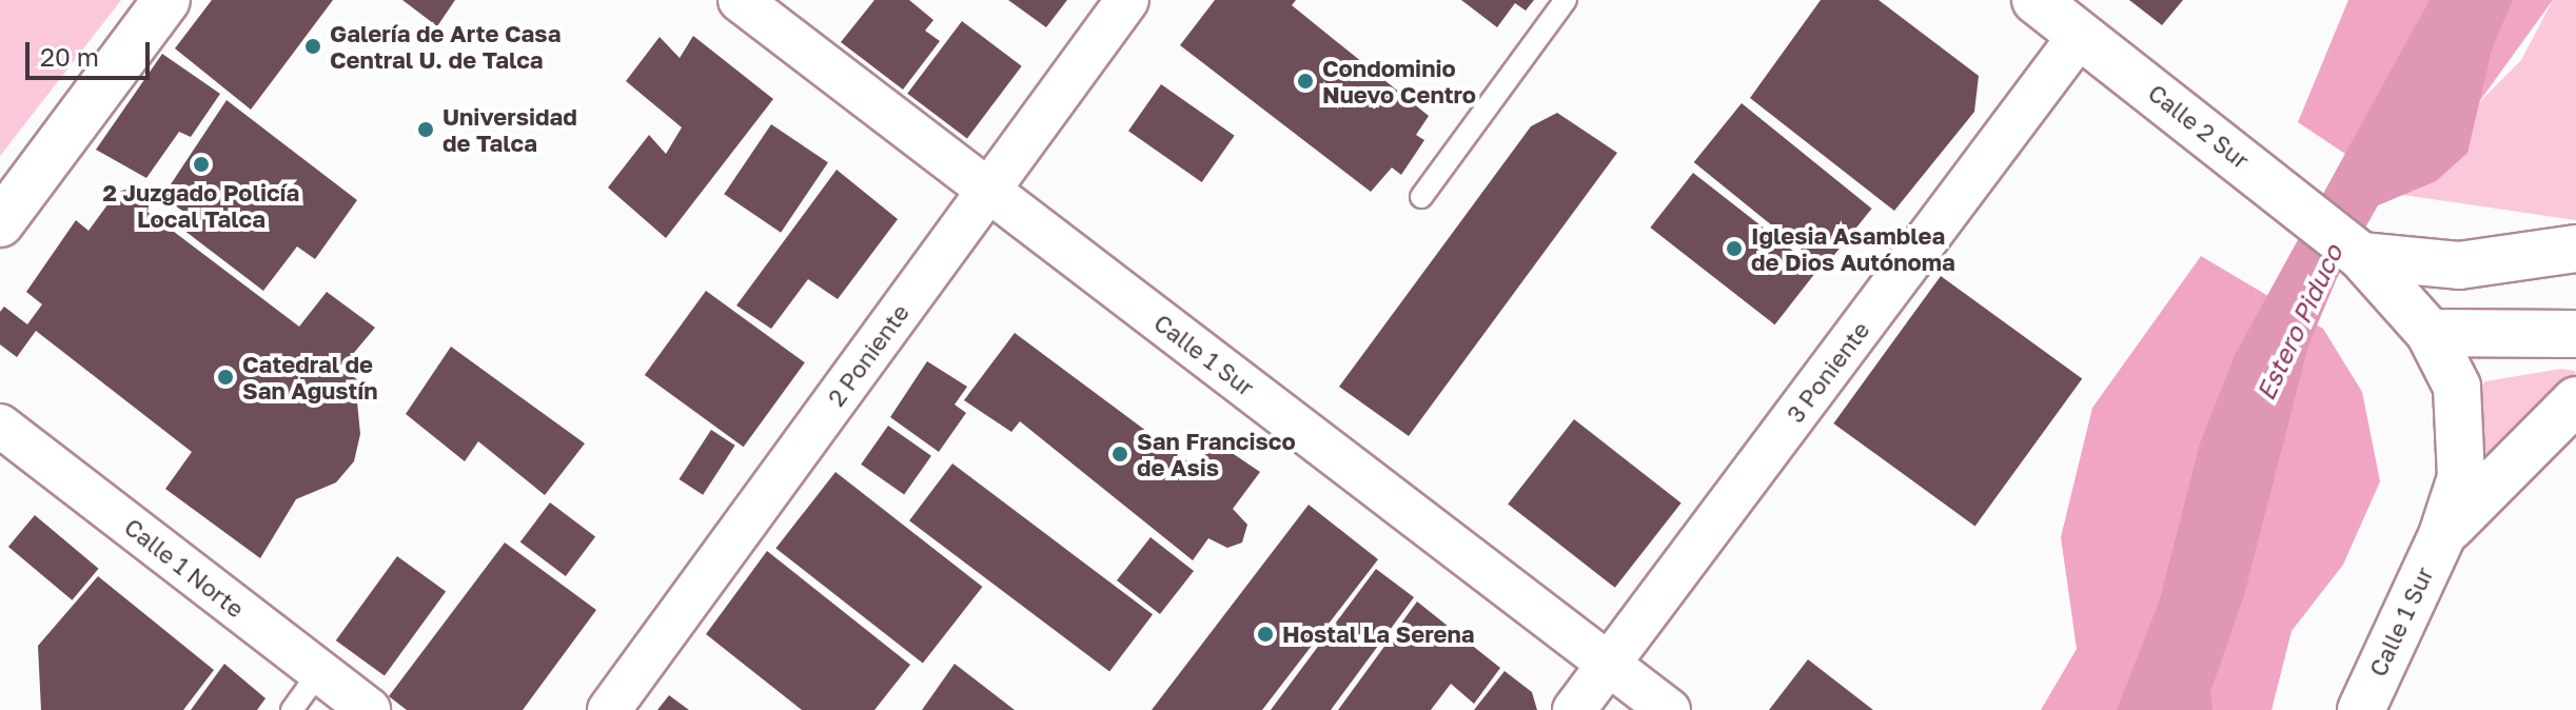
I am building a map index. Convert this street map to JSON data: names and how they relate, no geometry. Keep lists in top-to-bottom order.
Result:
{
  "streets": {
    "main road": ["Calle 2 Sur", "Calle 1 Sur"],
    "street": ["2 Poniente", "3 Poniente", "Calle 1 Norte"]
  },
  "crossings": [
    ["Calle 2 Sur", "Calle 1 Sur"],
    ["Calle 2 Sur", "3 Poniente"],
    ["2 Poniente", "Calle 1 Sur"],
    ["Calle 1 Sur", "3 Poniente"]
  ],
  "water": ["Estero Piduco"],
  "places": [
    "Galería de Arte Casa Central U. de Talca",
    "Condominio Nuevo Centro",
    "Universidad de Talca",
    "2 Juzgado Policía Local Talca",
    "Iglesia Asamblea de Dios Autónoma",
    "Catedral de San Agustín",
    "San Francisco de Asis",
    "Hostal La Serena"
  ],
  "scale_bar": "20 m"
}
